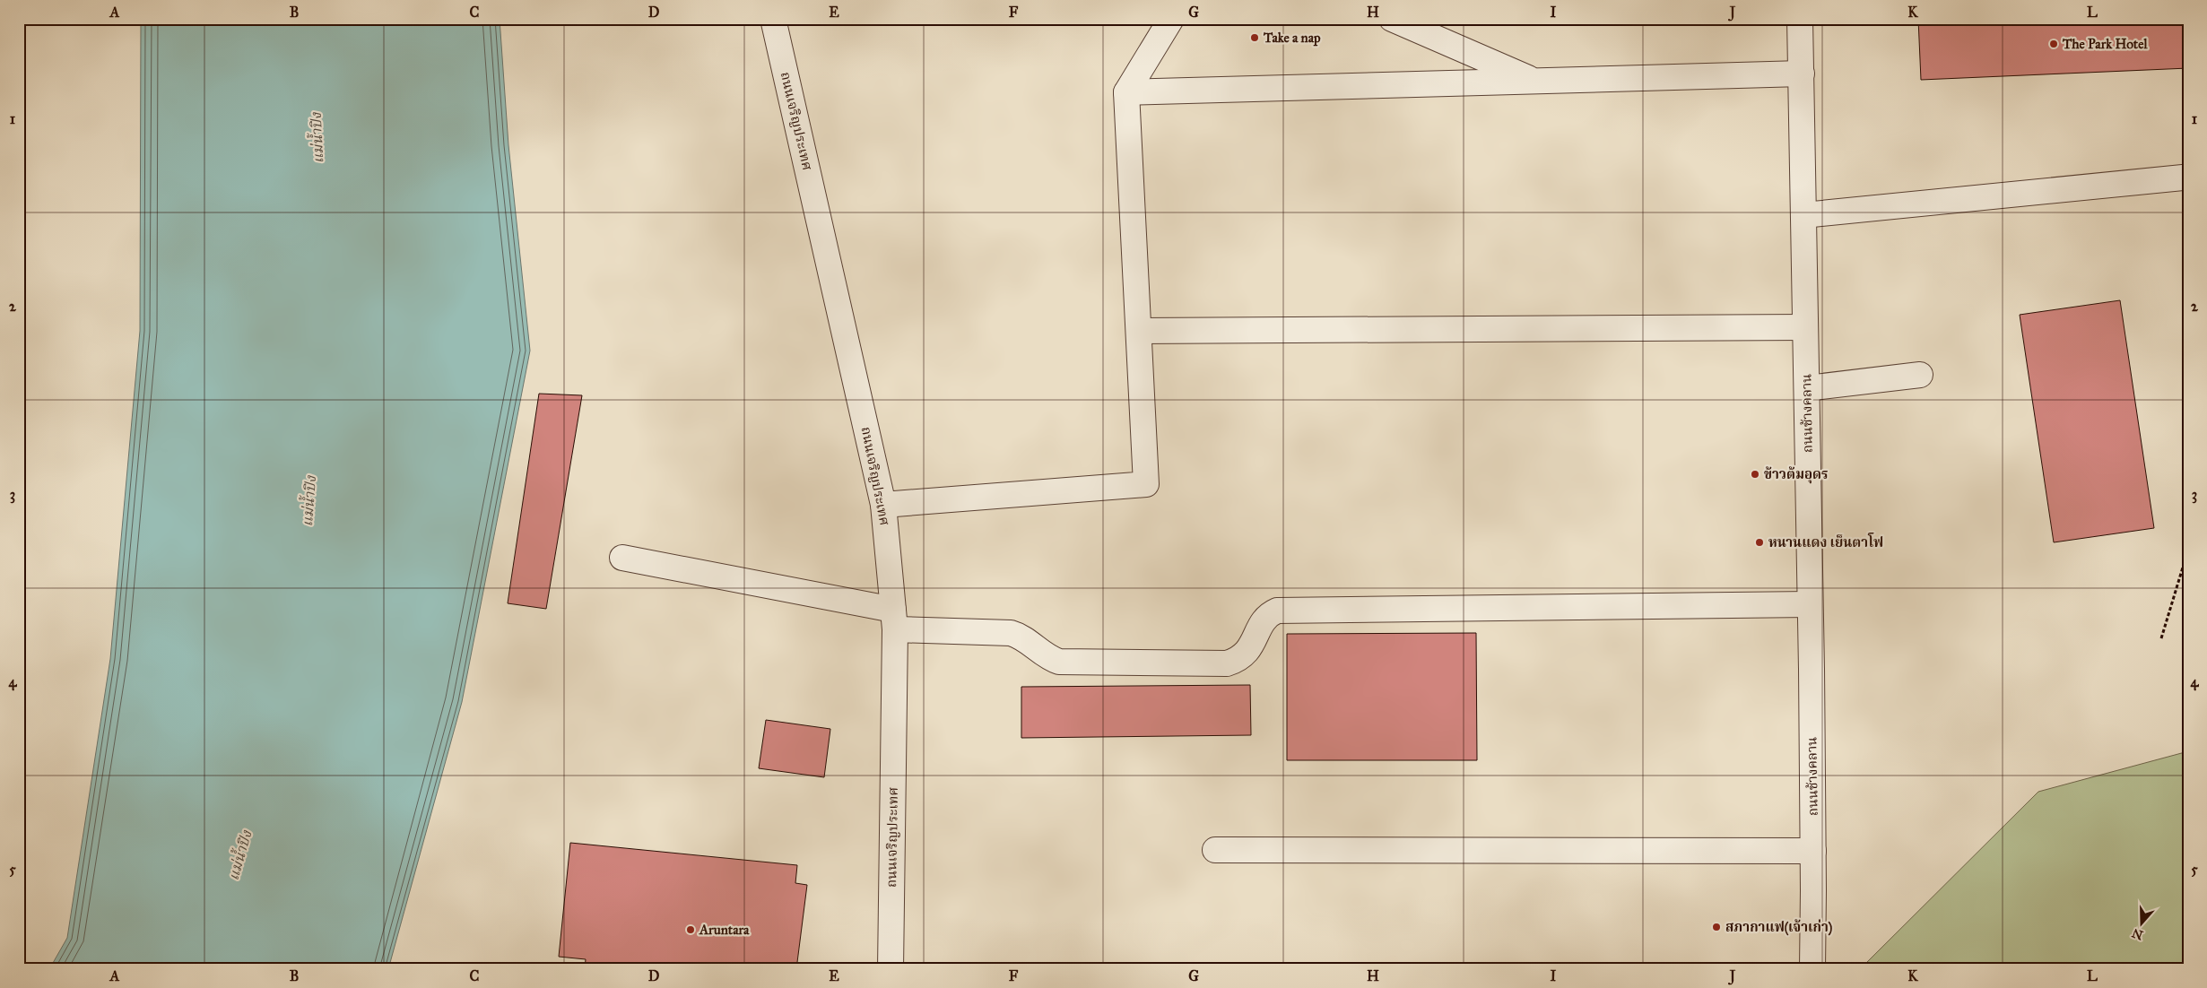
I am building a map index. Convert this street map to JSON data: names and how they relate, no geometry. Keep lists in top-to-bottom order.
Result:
{
  "streets": {
    "street": ["ถนนเจริญประเทศ", "ถนนช้างคลาน"]
  },
  "water": ["แม่น้ำปิง"],
  "places": [
    "Take a nap",
    "The Park Hotel",
    "ข้าวต้มอุดร",
    "หนานแดง เย็นตาโฟ",
    "สภากาแฟ(เจ้าเก่า)",
    "Aruntara"
  ],
  "north": "bottom",
  "grid": {
    "columns": [
      "A",
      "B",
      "C",
      "D",
      "E",
      "F",
      "G",
      "H",
      "I",
      "J",
      "K",
      "L"
    ],
    "rows": [
      "1",
      "2",
      "3",
      "4",
      "5"
    ]
  }
}
